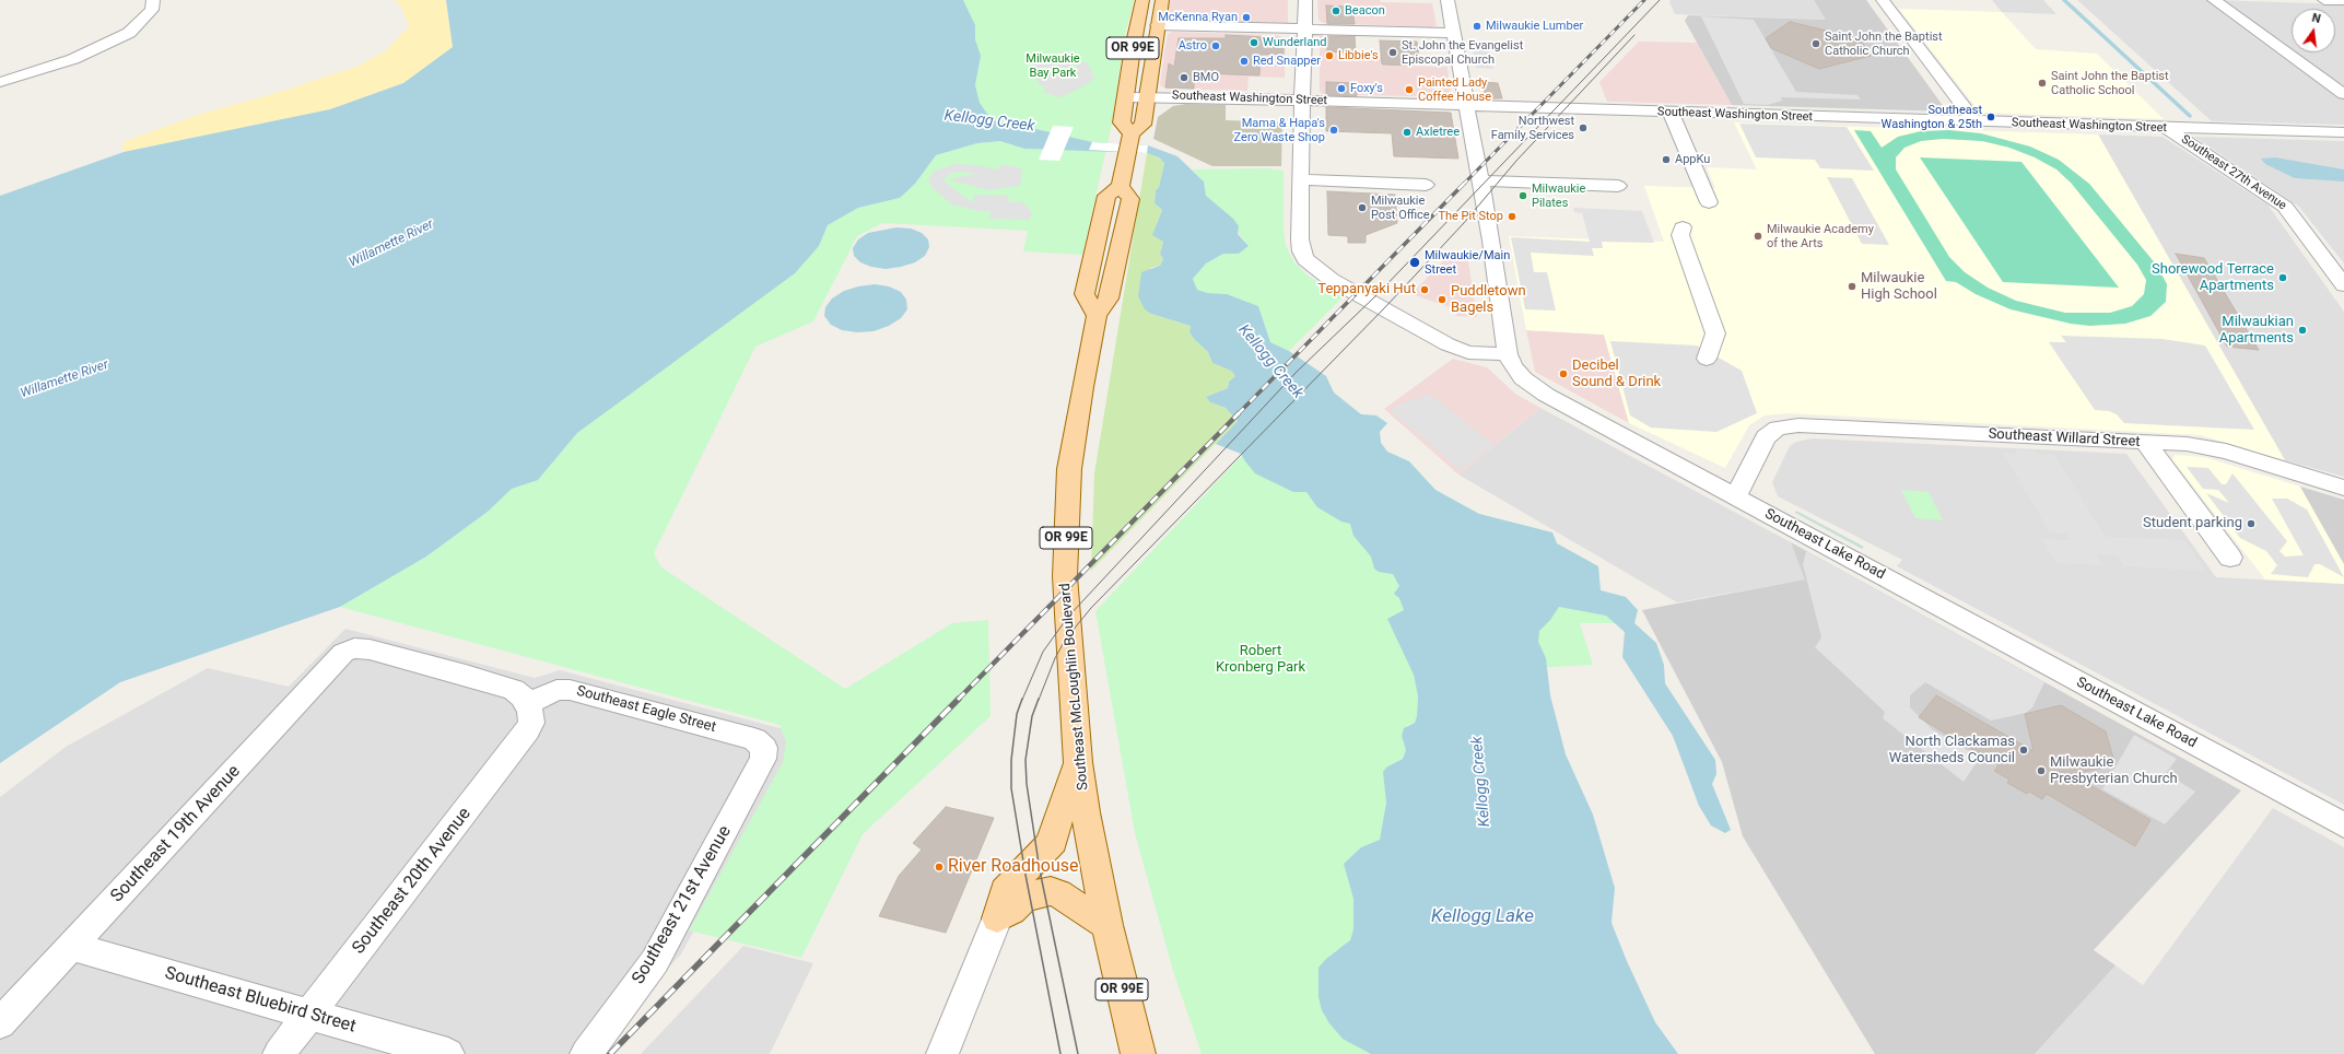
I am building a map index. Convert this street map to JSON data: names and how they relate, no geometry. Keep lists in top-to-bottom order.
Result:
{
  "streets": {
    "main road": ["OR 99E", "Southeast McLoughlin Boulevard"],
    "street": [
      "Southeast Washington Street",
      "Southeast 27th Avenue",
      "Southeast Willard Street",
      "Southeast Lake Road",
      "Southeast Eagle Street",
      "Southeast 19th Avenue",
      "Southeast 20th Avenue",
      "Southeast 21st Avenue",
      "Southeast Bluebird Street"
    ]
  },
  "crossings": [
    ["OR 99E", "Southeast Washington Street"],
    ["OR 99E", "Southeast McLoughlin Boulevard"],
    ["Southeast Washington Street", "Southeast 27th Avenue"],
    ["Southeast Willard Street", "Southeast Lake Road"],
    ["Southeast Eagle Street", "Southeast 19th Avenue"],
    ["Southeast Eagle Street", "Southeast 20th Avenue"],
    ["Southeast Eagle Street", "Southeast 21st Avenue"],
    ["Southeast 19th Avenue", "Southeast 20th Avenue"],
    ["Southeast 19th Avenue", "Southeast Bluebird Street"],
    ["Southeast 20th Avenue", "Southeast Bluebird Street"]
  ],
  "water": ["Kellogg Creek", "Willamette River", "Kellogg Lake"],
  "parks": ["Milwaukie Bay Park", "Robert Kronberg Park"],
  "places": [
    "Beacon",
    "McKenna Ryan",
    "Milwaukie Lumber",
    "Wunderland",
    "Saint John the Baptist Catholic Church",
    "Astro",
    "St. John the Evangelist Episcopal Church",
    "Libbie's",
    "Red Snapper",
    "BMO",
    "Saint John the Baptist Catholic School",
    "Foxy's",
    "Painted Lady Coffee House",
    "Southeast Washington & 25th",
    "Northwest Family Services",
    "Mama & Hapa's Zero Waste Shop",
    "Axletree",
    "AppKu",
    "Milwaukie Pilates",
    "Milwaukie Post Office",
    "The Pit Stop",
    "Milwaukie Academy of the Arts",
    "Milwaukie/Main Street",
    "Shorewood Terrace Apartments",
    "Milwaukie High School",
    "Teppanyaki Hut",
    "Puddletown Bagels",
    "Milwaukian Apartments",
    "Decibel Sound & Drink",
    "Student parking",
    "North Clackamas Watersheds Council",
    "Milwaukie Presbyterian Church",
    "River Roadhouse"
  ],
  "north": "top"
}
